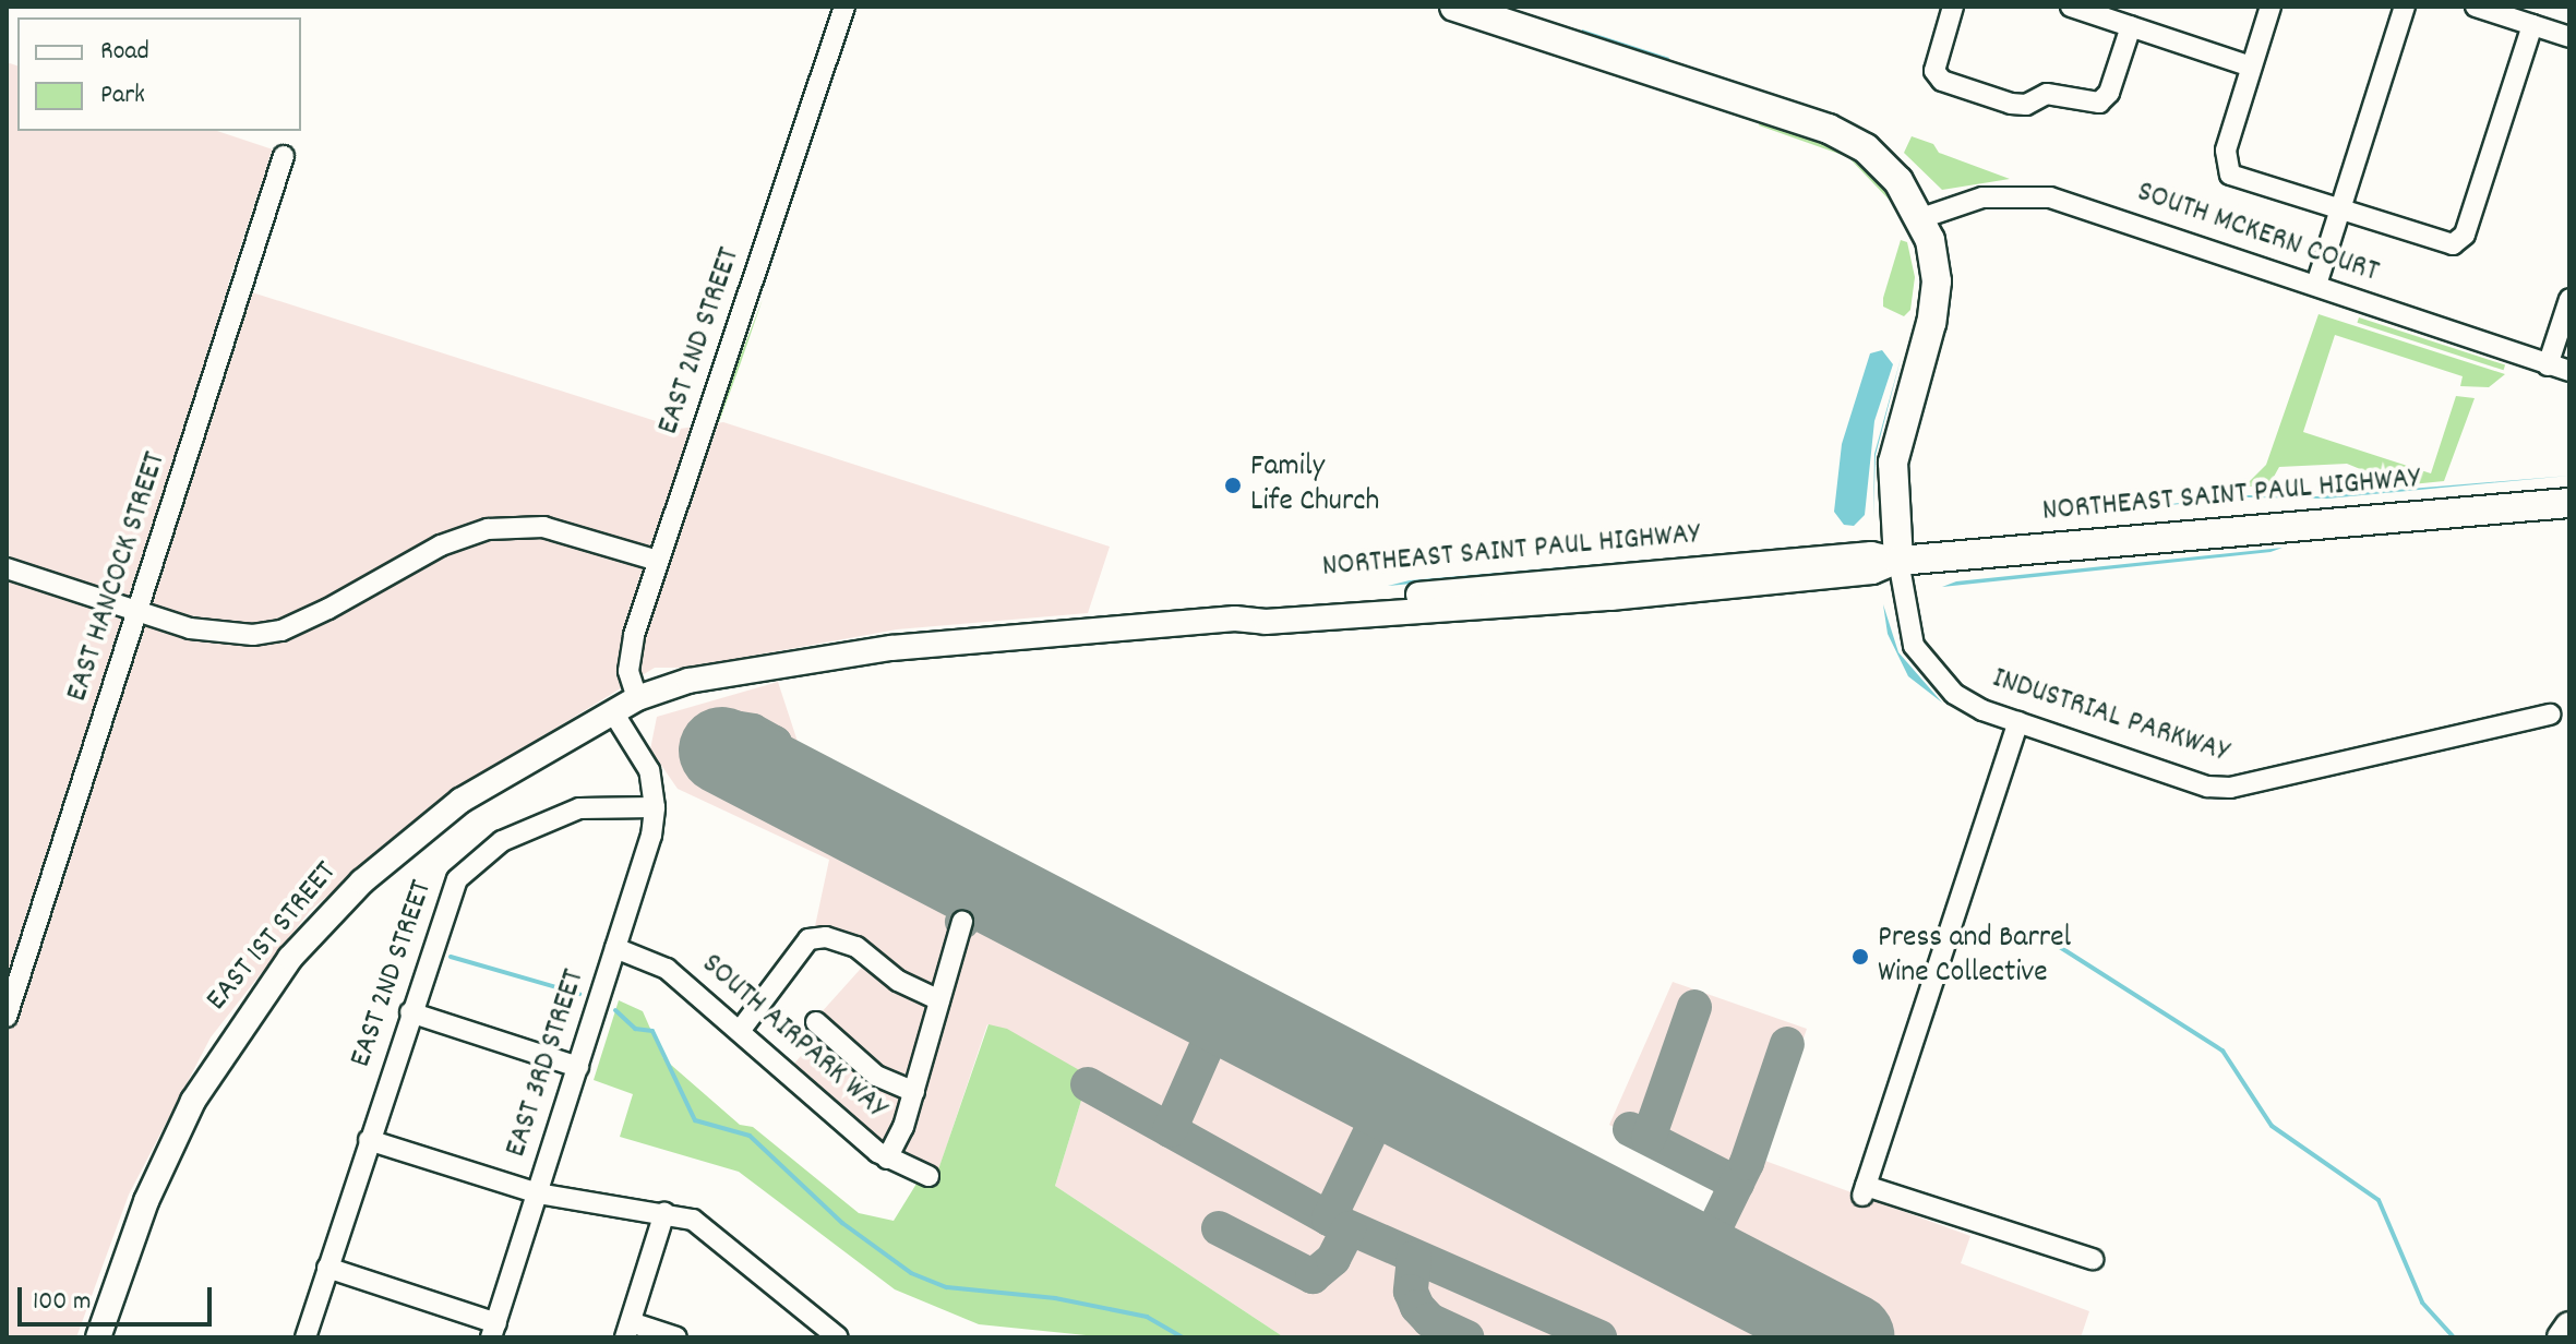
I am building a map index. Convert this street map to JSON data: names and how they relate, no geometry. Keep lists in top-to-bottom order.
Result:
{
  "streets": {
    "highway": ["NORTHEAST SAINT PAUL HIGHWAY"],
    "main road": ["EAST 1ST STREET"],
    "street": [
      "SOUTH MCKERN COURT",
      "EAST 2ND STREET",
      "EAST HANCOCK STREET",
      "INDUSTRIAL PARKWAY",
      "SOUTH AIRPARK WAY",
      "EAST 3RD STREET"
    ]
  },
  "crossings": [
    ["EAST 2ND STREET", "EAST 1ST STREET"],
    ["EAST 2ND STREET", "EAST 3RD STREET"],
    ["NORTHEAST SAINT PAUL HIGHWAY", "INDUSTRIAL PARKWAY"],
    ["NORTHEAST SAINT PAUL HIGHWAY", "EAST 1ST STREET"],
    ["SOUTH AIRPARK WAY", "EAST 3RD STREET"]
  ],
  "places": ["Family Life Church", "Press and Barrel Wine Collective"],
  "legend": ["Road", "Park"],
  "scale_bar": "100 m"
}
